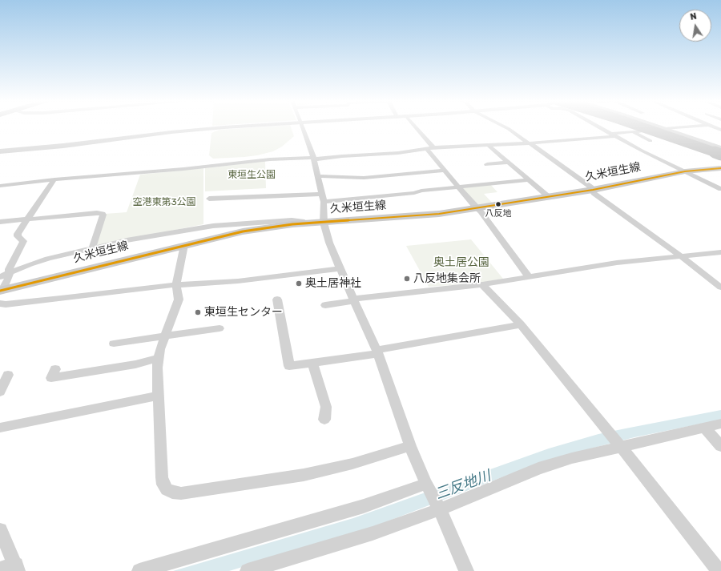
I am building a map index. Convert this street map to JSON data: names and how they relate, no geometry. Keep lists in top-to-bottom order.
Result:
{
  "streets": {
    "main road": ["久米垣生線"]
  },
  "water": ["三反地川"],
  "parks": ["東垣生公園", "空港東第3公園", "奥土居公園"],
  "places": [
    "八反地",
    "八反地集会所",
    "奥土居神社",
    "東垣生センター"
  ],
  "north": "top"
}
